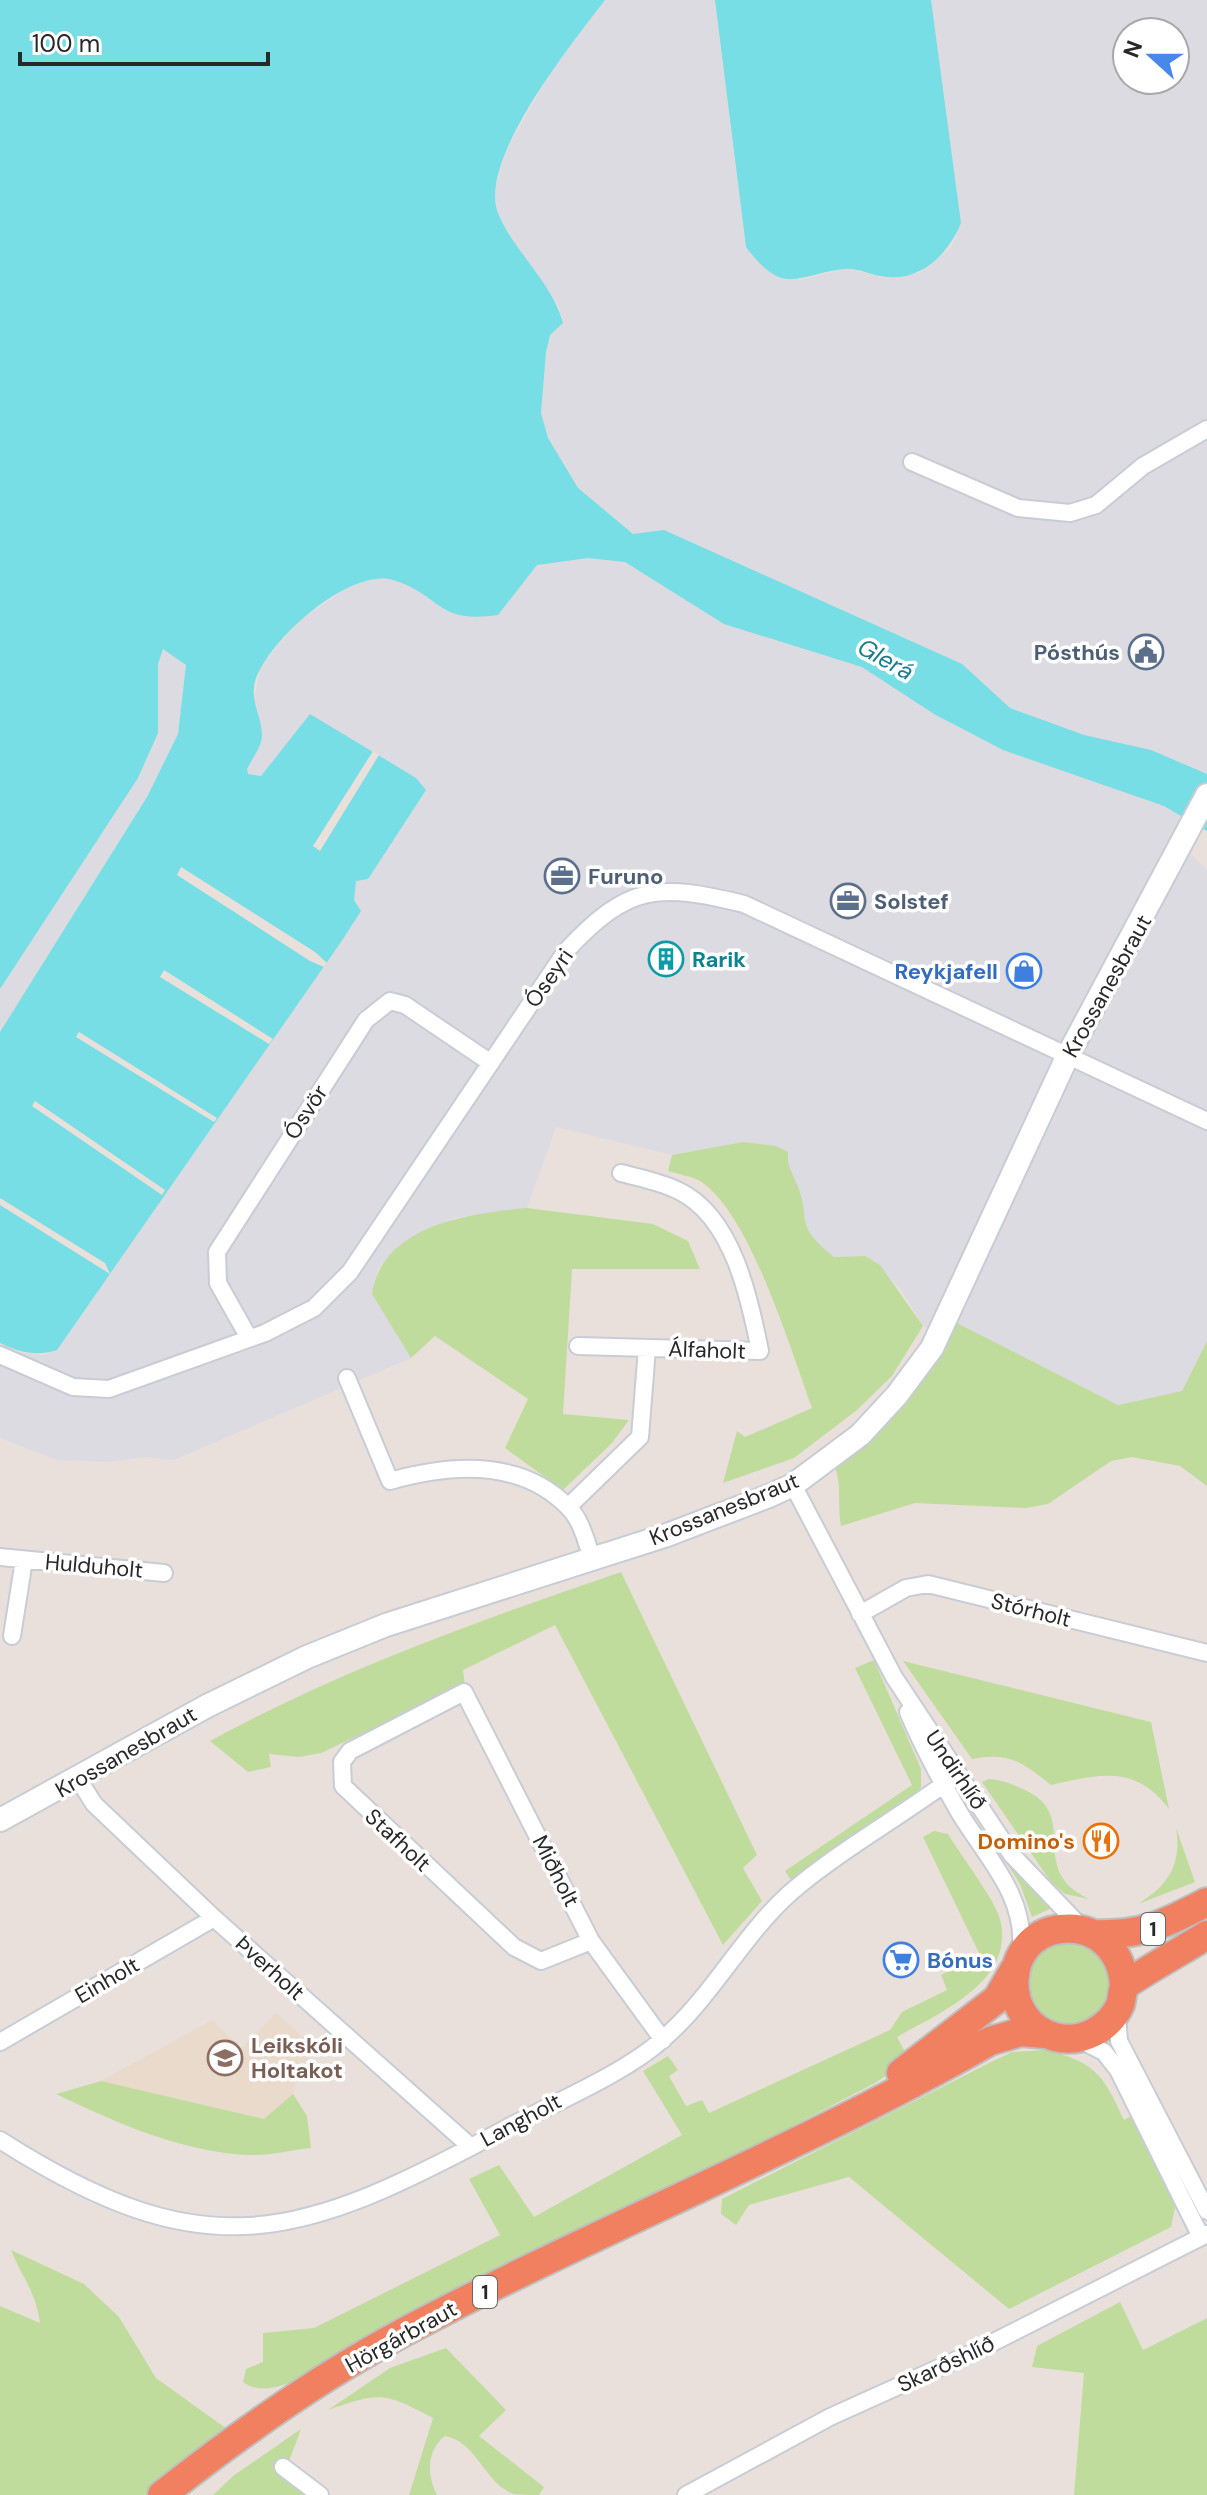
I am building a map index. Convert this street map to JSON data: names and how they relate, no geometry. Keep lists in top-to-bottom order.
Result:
{
  "streets": {
    "highway": ["1", "Hörgárbraut"],
    "street": [
      "Óseyri",
      "Krossanesbraut",
      "Ósvör",
      "Álfaholt",
      "Hulduholt",
      "Stórholt",
      "Undirhlíð",
      "Stafholt",
      "Miðholt",
      "Þverholt",
      "Einholt",
      "Langholt",
      "Skarðshlíð"
    ]
  },
  "crossings": [
    ["Óseyri", "Krossanesbraut"],
    ["Óseyri", "Ósvör"],
    ["Krossanesbraut", "Undirhlíð"],
    ["Krossanesbraut", "Þverholt"],
    ["Stórholt", "Undirhlíð"],
    ["Undirhlíð", "1"],
    ["Undirhlíð", "Langholt"],
    ["Undirhlíð", "Hörgárbraut"],
    ["Stafholt", "Miðholt"],
    ["Miðholt", "Langholt"],
    ["1", "Hörgárbraut"],
    ["Þverholt", "Einholt"],
    ["Þverholt", "Langholt"]
  ],
  "water": ["Glerá"],
  "places": {
    "public building": ["Pósthús"],
    "office": ["Furuno", "Solstef"],
    "building": ["Rarik"],
    "shop": ["Reykjafell"],
    "restaurant": ["Domino's"],
    "supermarket": ["Bónus"],
    "school or university": ["Leikskóli Holtakot"]
  },
  "scale_bar": "100 m",
  "north": "left"
}
